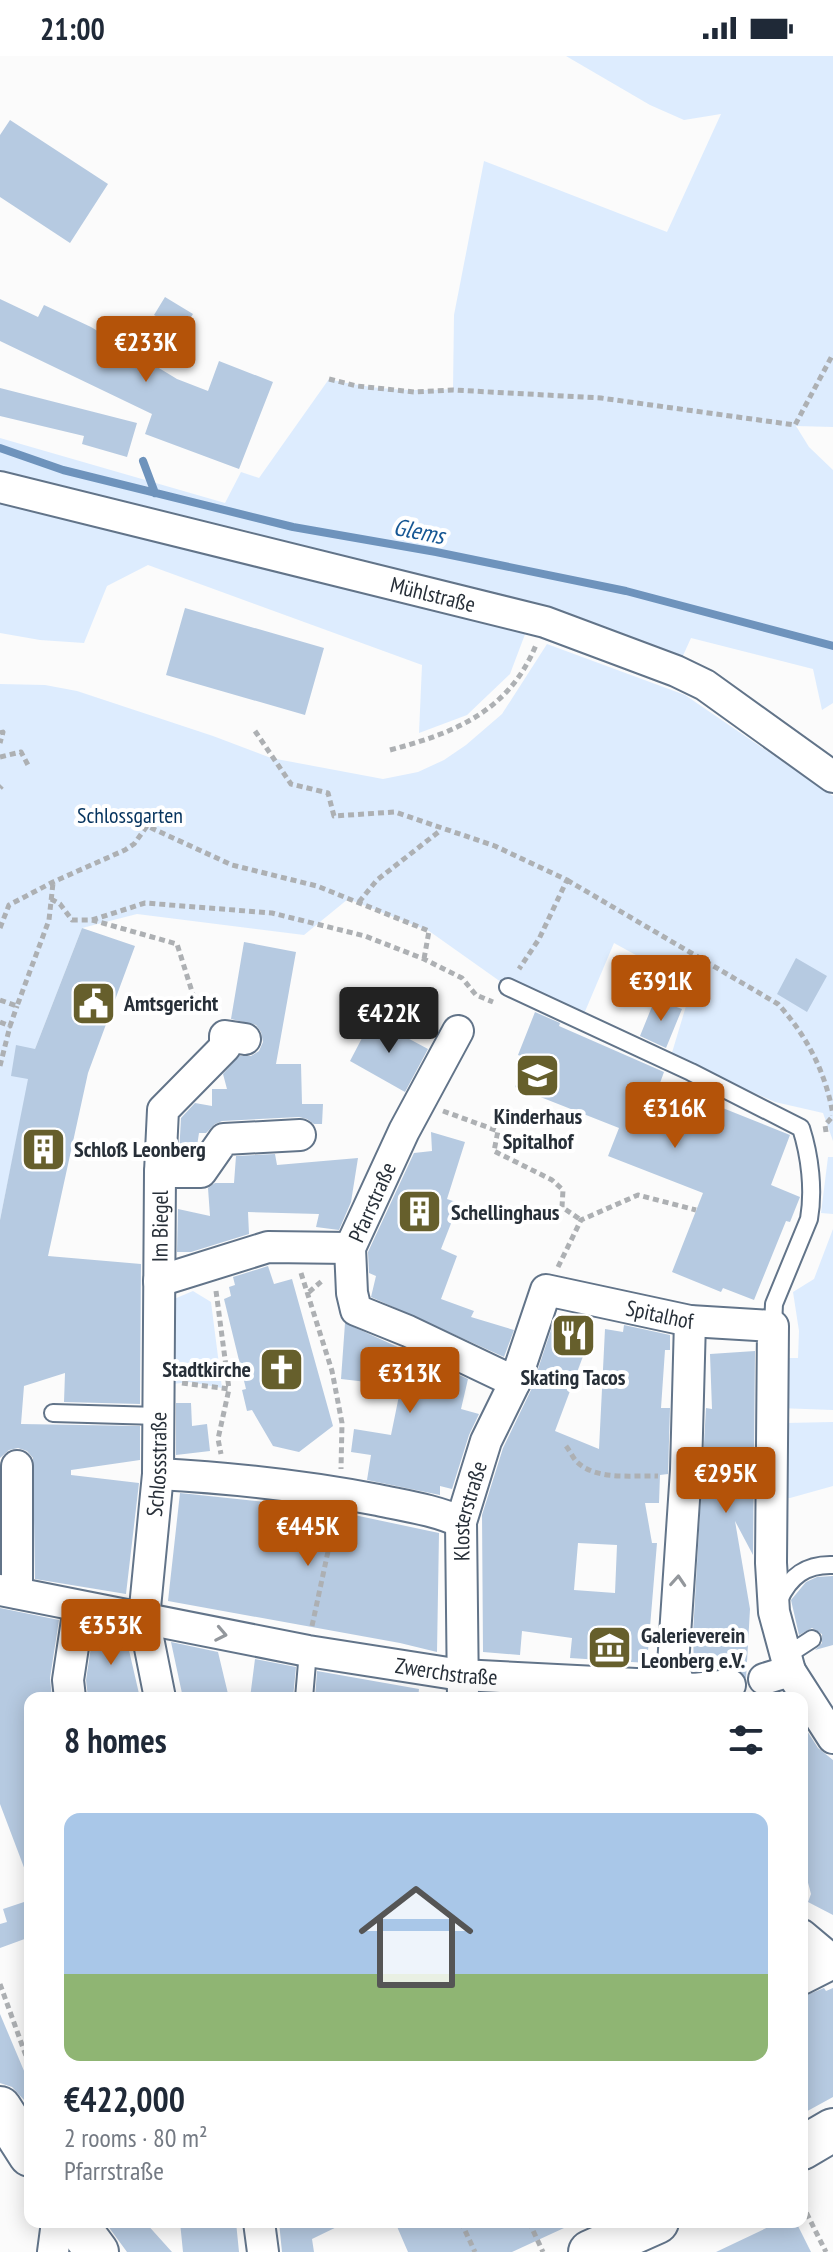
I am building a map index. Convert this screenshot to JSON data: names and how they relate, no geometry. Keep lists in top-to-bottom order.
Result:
{
  "streets": {
    "street": [
      "Mühlstraße",
      "Pfarrstraße",
      "Im Biegel",
      "Spitalhof",
      "Schlossstraße",
      "Klosterstraße",
      "Zwerchstraße"
    ]
  },
  "crossings": [
    ["Pfarrstraße", "Klosterstraße"],
    ["Im Biegel", "Schlossstraße"],
    ["Spitalhof", "Klosterstraße"],
    ["Schlossstraße", "Zwerchstraße"],
    ["Klosterstraße", "Zwerchstraße"]
  ],
  "water": ["Glems"],
  "parks": ["Schlossgarten"],
  "places": {
    "public building": ["Amtsgericht"],
    "school or university": ["Kinderhaus Spitalhof"],
    "building": ["Schloß Leonberg", "Schellinghaus"],
    "restaurant": ["Skating Tacos"],
    "church": ["Stadtkirche"],
    "museum": ["Galerieverein Leonberg e.V."]
  },
  "page": {
    "status": "21:00",
    "price": [
      "€233K",
      "€391K",
      "€422K",
      "€316K",
      "€313K",
      "€295K",
      "€445K",
      "€353K"
    ],
    "heading": "8 homes",
    "list": [
      {
        "name": "€422,000",
        "note": "2 rooms · 80 m² · Pfarrstraße"
      }
    ]
  }
}
